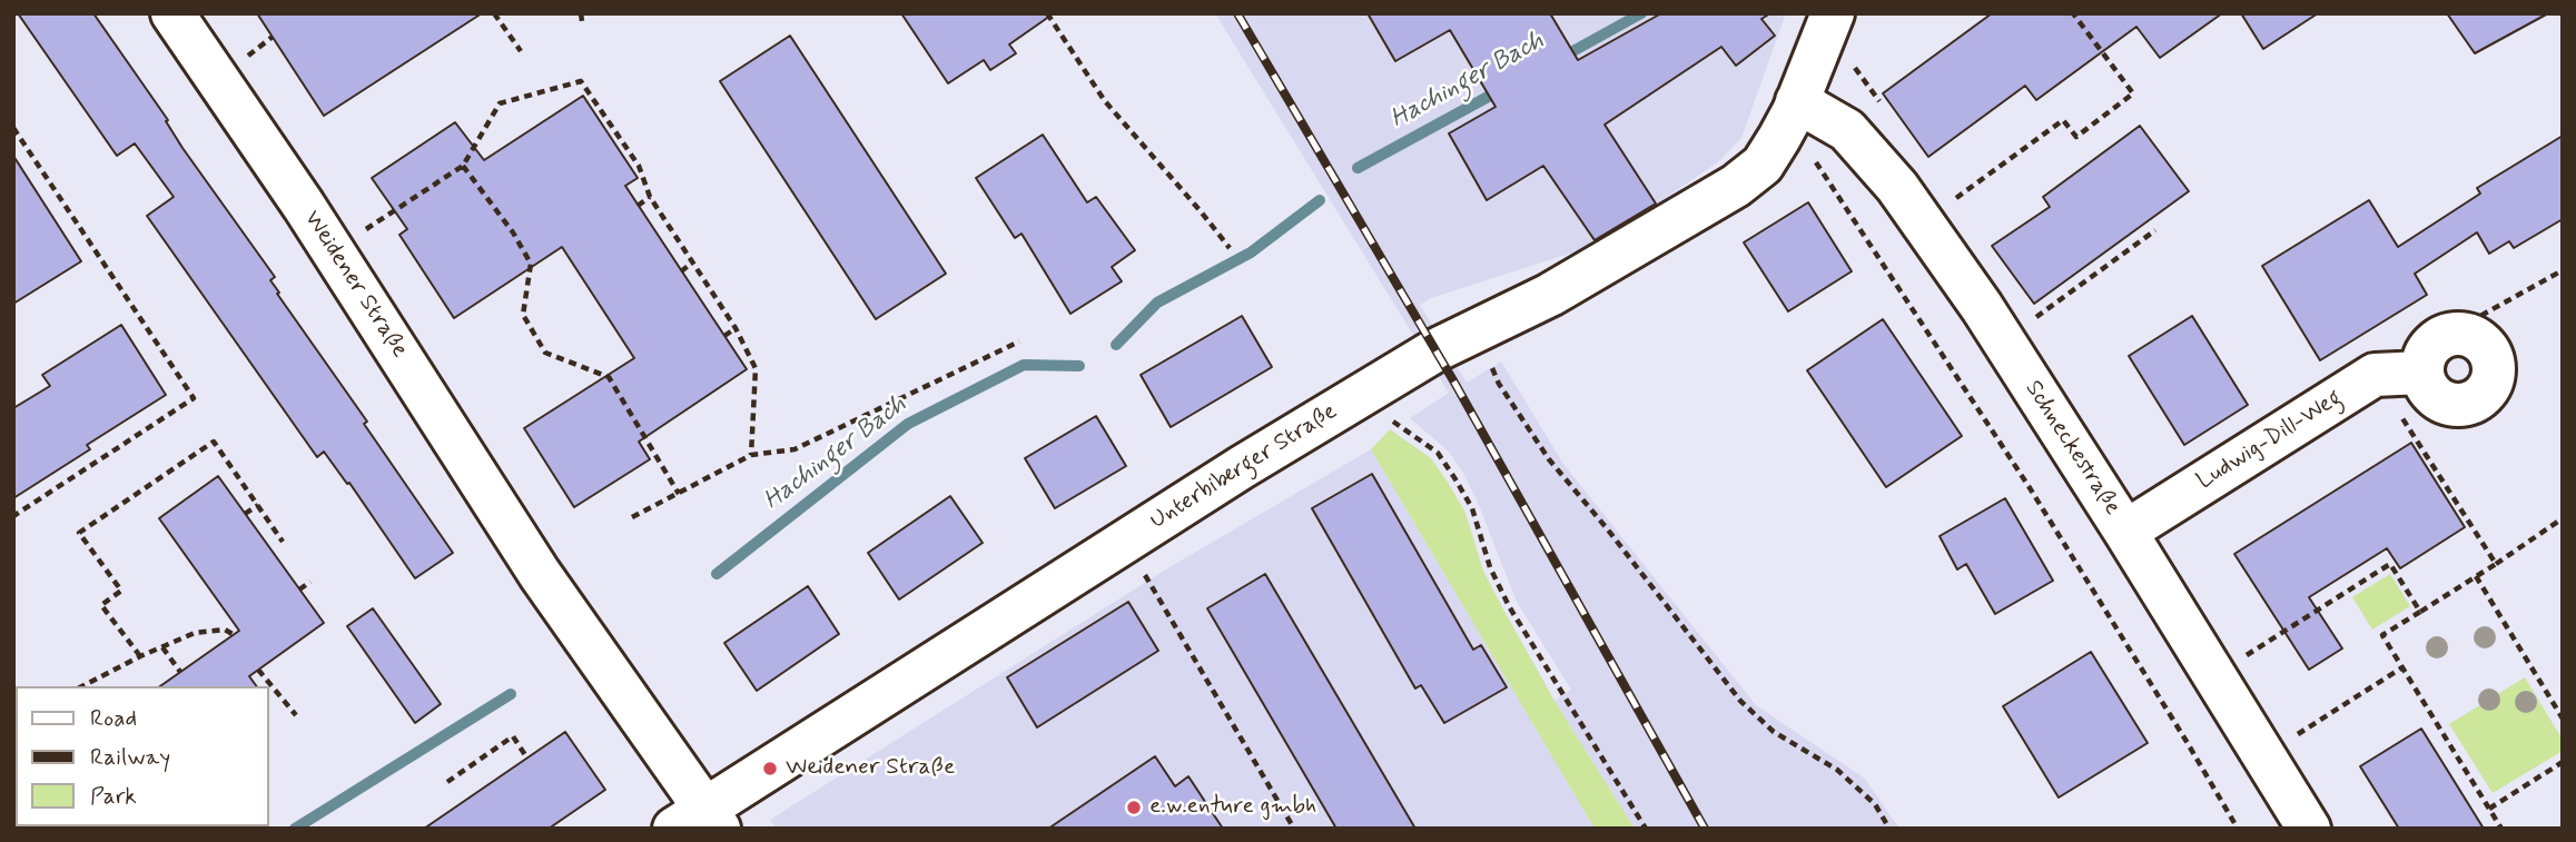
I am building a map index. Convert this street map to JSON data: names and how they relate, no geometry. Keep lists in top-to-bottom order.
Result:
{
  "streets": {
    "street": [
      "Weidener Straße",
      "Ludwig-Dill-Weg",
      "Schneckestraße",
      "Unterbiberger Straße"
    ]
  },
  "crossings": [
    ["Weidener Straße", "Unterbiberger Straße"],
    ["Ludwig-Dill-Weg", "Schneckestraße"],
    ["Schneckestraße", "Unterbiberger Straße"]
  ],
  "water": ["Hachinger Bach"],
  "places": ["Weidener Straße", "e.w.enture gmbh"],
  "legend": ["Road", "Railway", "Park"]
}
